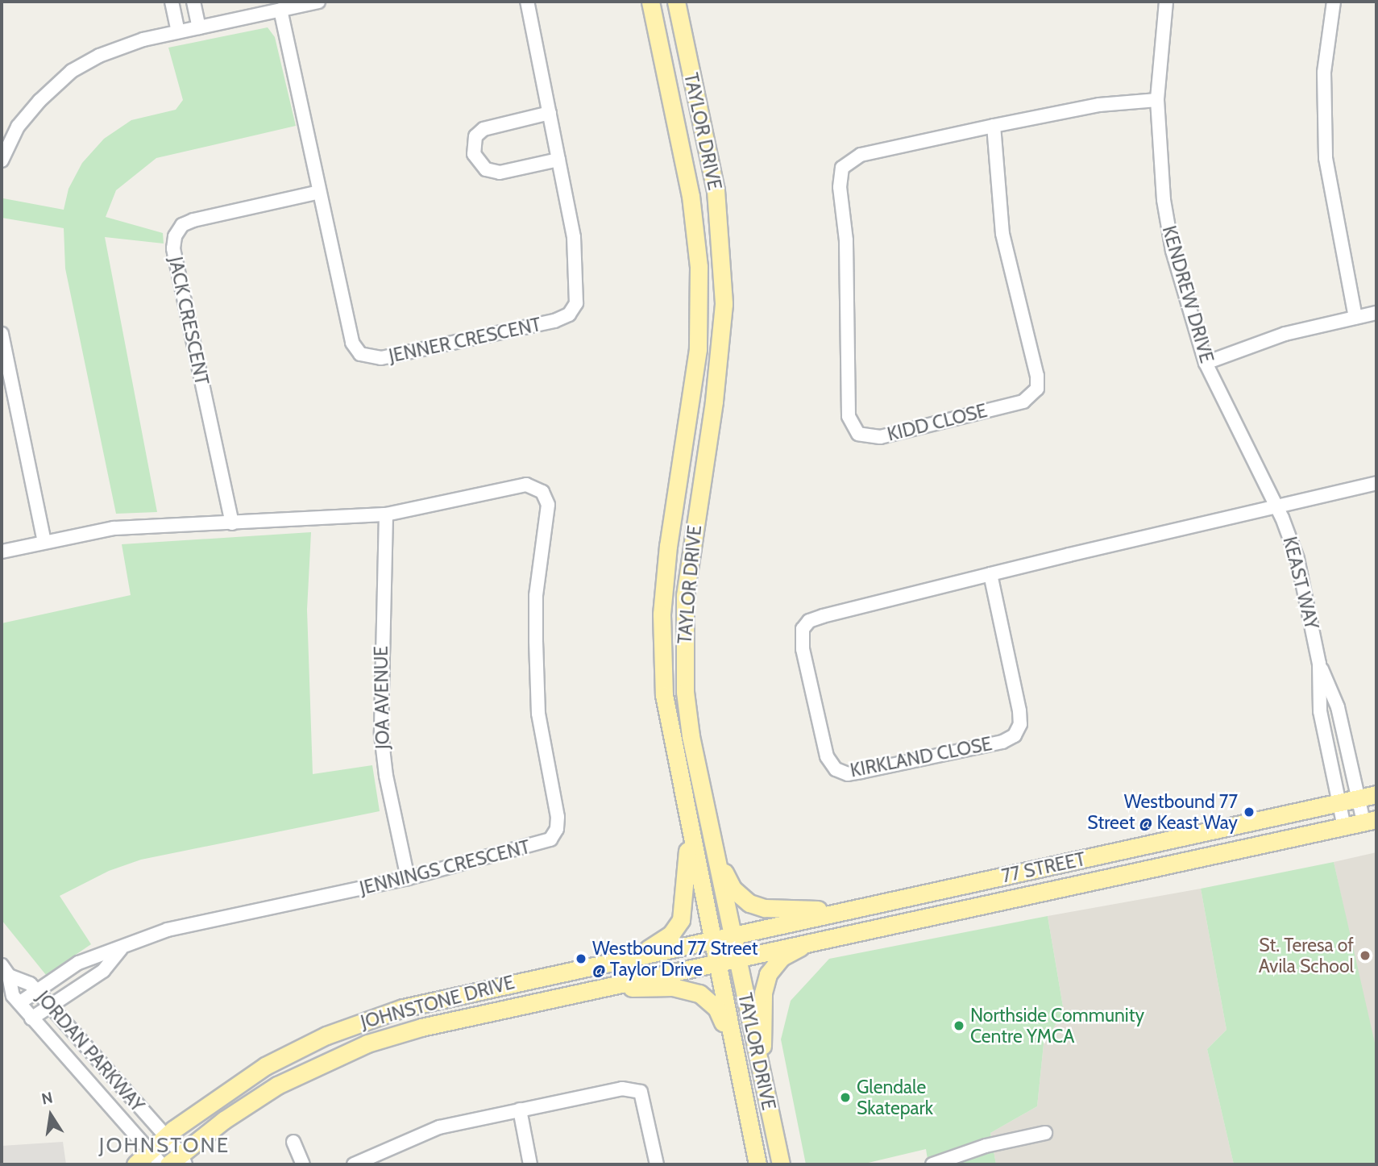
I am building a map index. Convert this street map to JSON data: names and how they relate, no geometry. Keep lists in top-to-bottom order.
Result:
{
  "streets": {
    "main road": ["TAYLOR DRIVE", "77 STREET", "JOHNSTONE DRIVE"],
    "street": [
      "KENDREW DRIVE",
      "JACK CRESCENT",
      "JENNER CRESCENT",
      "KIDD CLOSE",
      "KEAST WAY",
      "JOA AVENUE",
      "KIRKLAND CLOSE",
      "JENNINGS CRESCENT",
      "JORDAN PARKWAY"
    ]
  },
  "crossings": [
    ["TAYLOR DRIVE", "77 STREET"],
    ["TAYLOR DRIVE", "JOHNSTONE DRIVE"],
    ["KENDREW DRIVE", "KIDD CLOSE"],
    ["KENDREW DRIVE", "KEAST WAY"],
    ["KENDREW DRIVE", "KIRKLAND CLOSE"],
    ["JACK CRESCENT", "JENNER CRESCENT"],
    ["JACK CRESCENT", "JENNINGS CRESCENT"],
    ["KEAST WAY", "KIRKLAND CLOSE"],
    ["KEAST WAY", "77 STREET"],
    ["JOA AVENUE", "JENNINGS CRESCENT"],
    ["JENNINGS CRESCENT", "JORDAN PARKWAY"],
    ["77 STREET", "JOHNSTONE DRIVE"],
    ["JOHNSTONE DRIVE", "JORDAN PARKWAY"]
  ],
  "districts": ["JOHNSTONE"],
  "places": [
    "Westbound 77 Street @ Keast Way",
    "St. Teresa of Avila School",
    "Westbound 77 Street @ Taylor Drive",
    "Northside Community Centre YMCA",
    "Glendale Skatepark"
  ],
  "north": "top"
}
